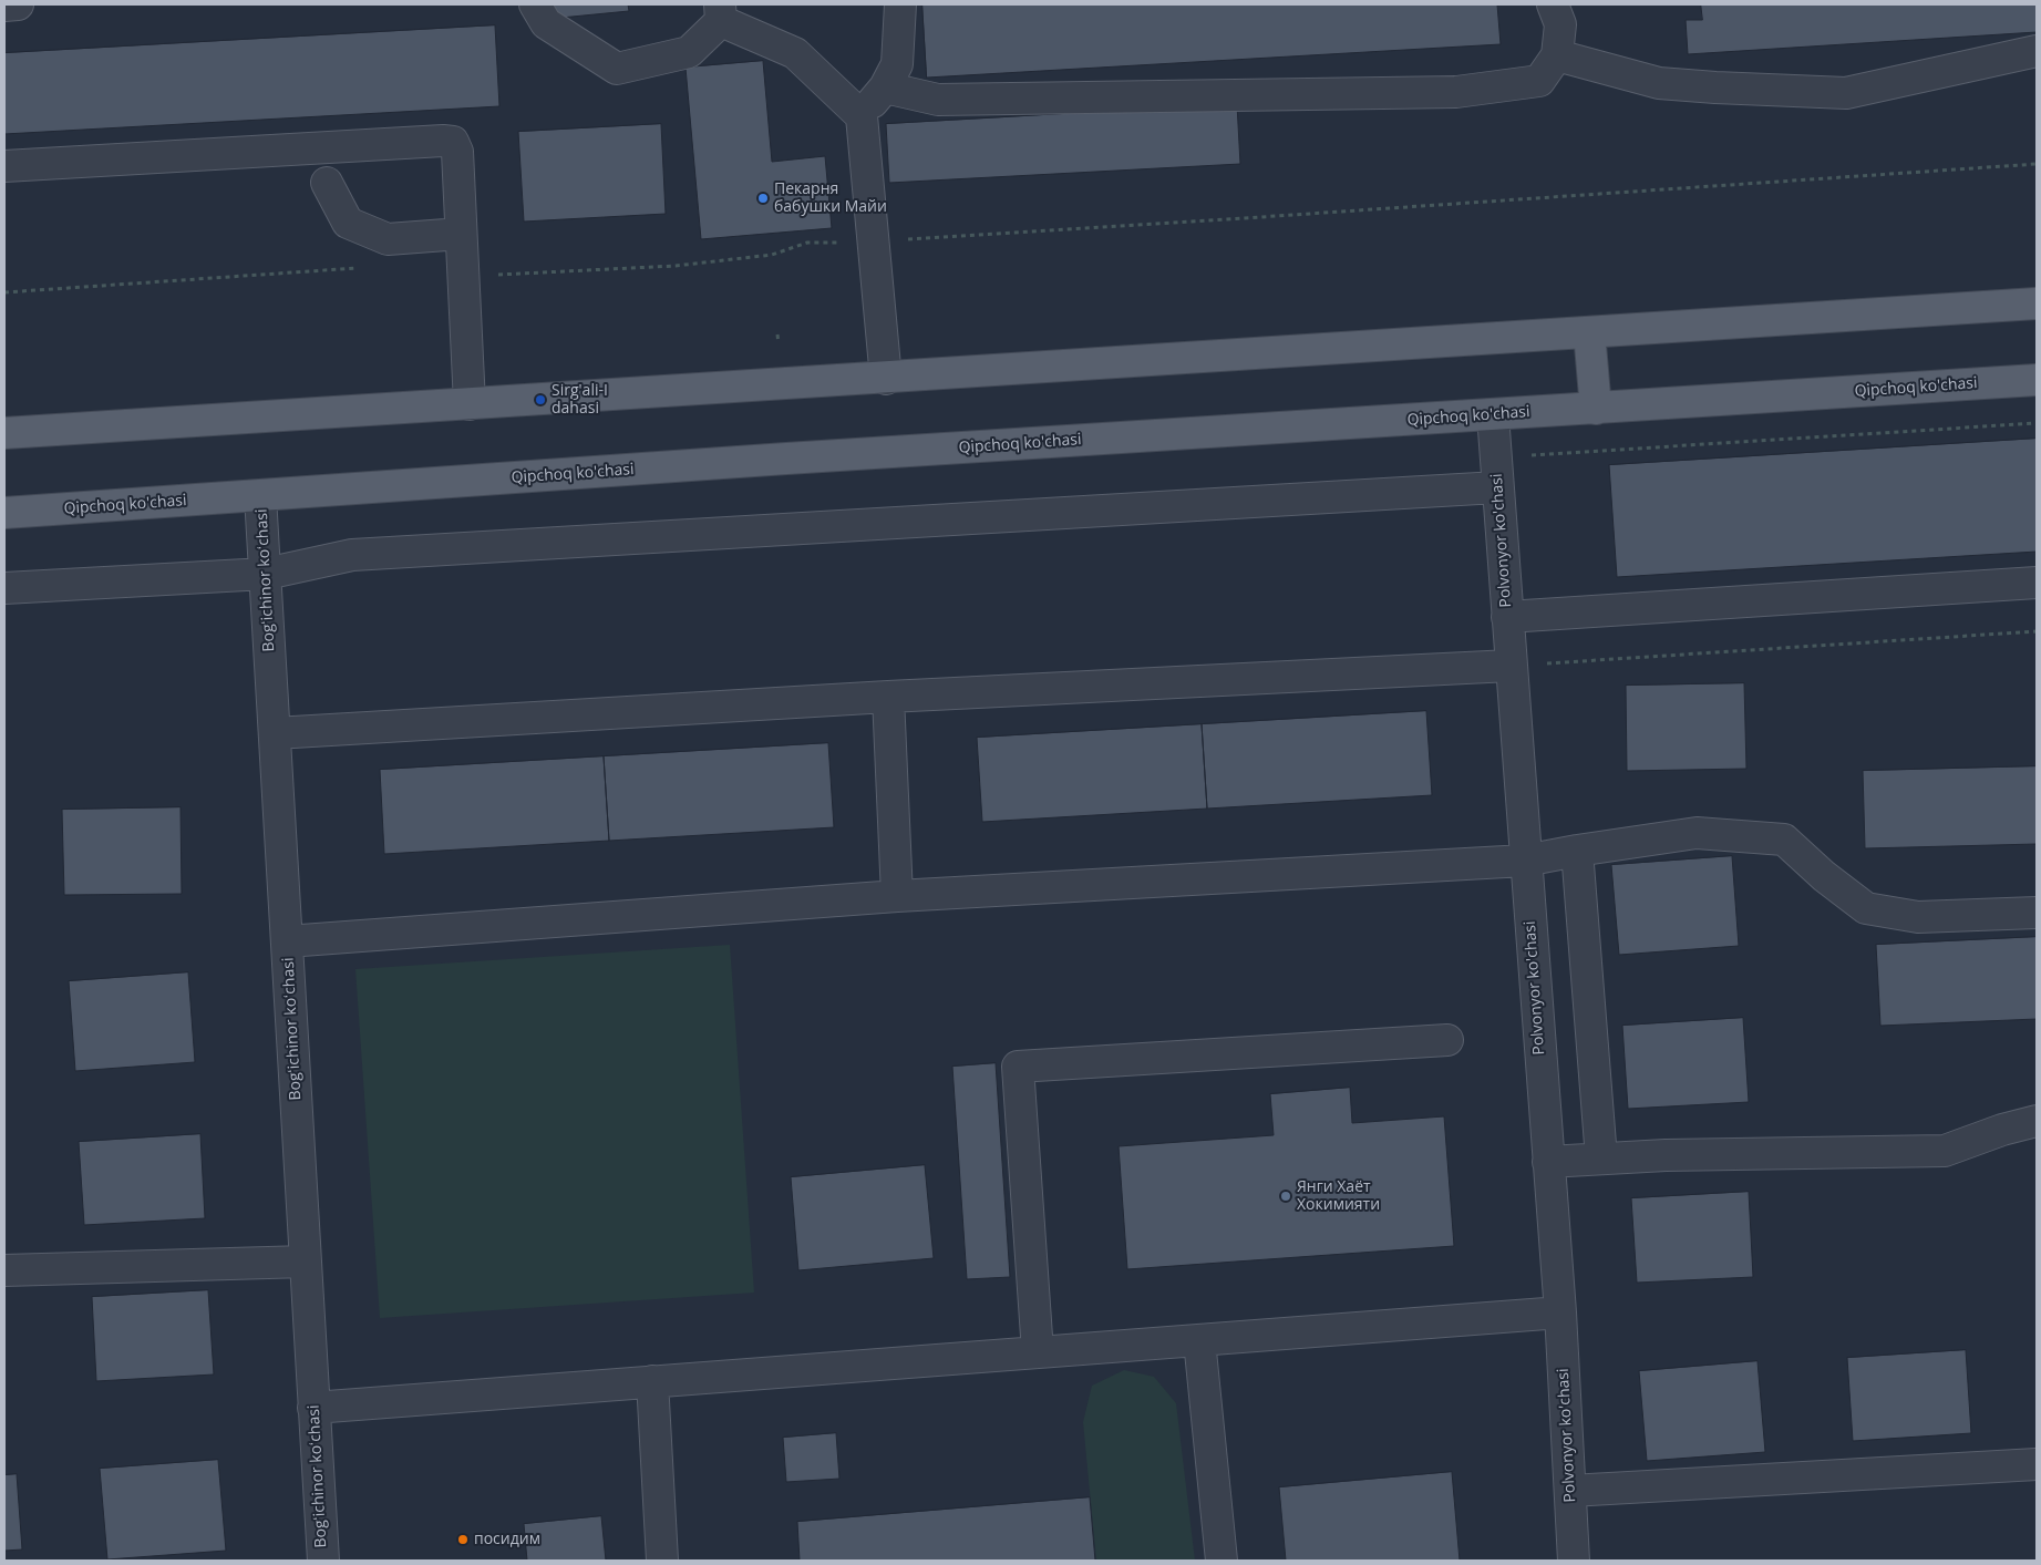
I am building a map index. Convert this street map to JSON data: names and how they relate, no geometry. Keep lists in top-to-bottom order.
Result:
{
  "streets": {
    "main road": ["Qipchoq ko'chasi"],
    "street": ["Polvonyor ko'chasi", "Bogʻichinor koʻchasi"]
  },
  "crossings": [
    ["Qipchoq ko'chasi", "Polvonyor ko'chasi"],
    ["Qipchoq ko'chasi", "Bogʻichinor koʻchasi"]
  ],
  "places": [
    "Пекарня бабушки Майи",
    "Sirg'ali-I dahasi",
    "Янги Хаёт Хокимияти",
    "посидим"
  ]
}
